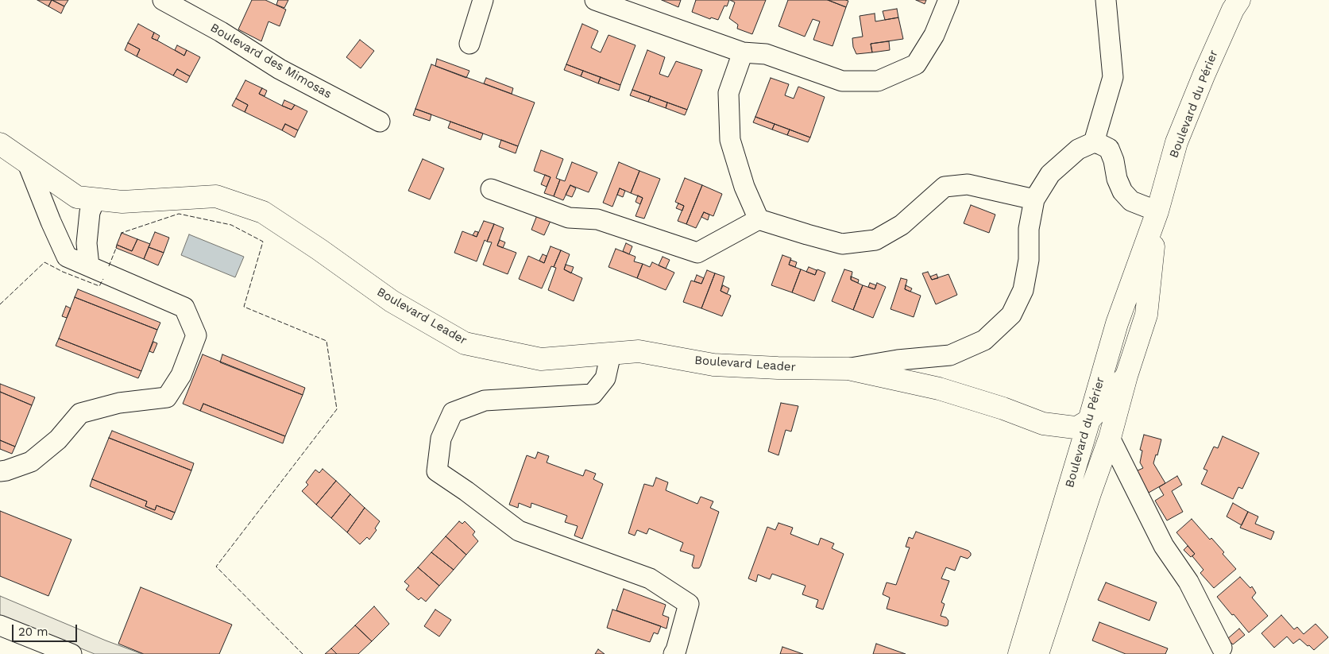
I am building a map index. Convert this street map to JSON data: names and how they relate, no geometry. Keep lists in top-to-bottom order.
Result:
{
  "streets": {
    "street": ["Boulevard des Mimosas", "Boulevard du Périer", "Boulevard Leader"]
  },
  "scale_bar": "20 m"
}
